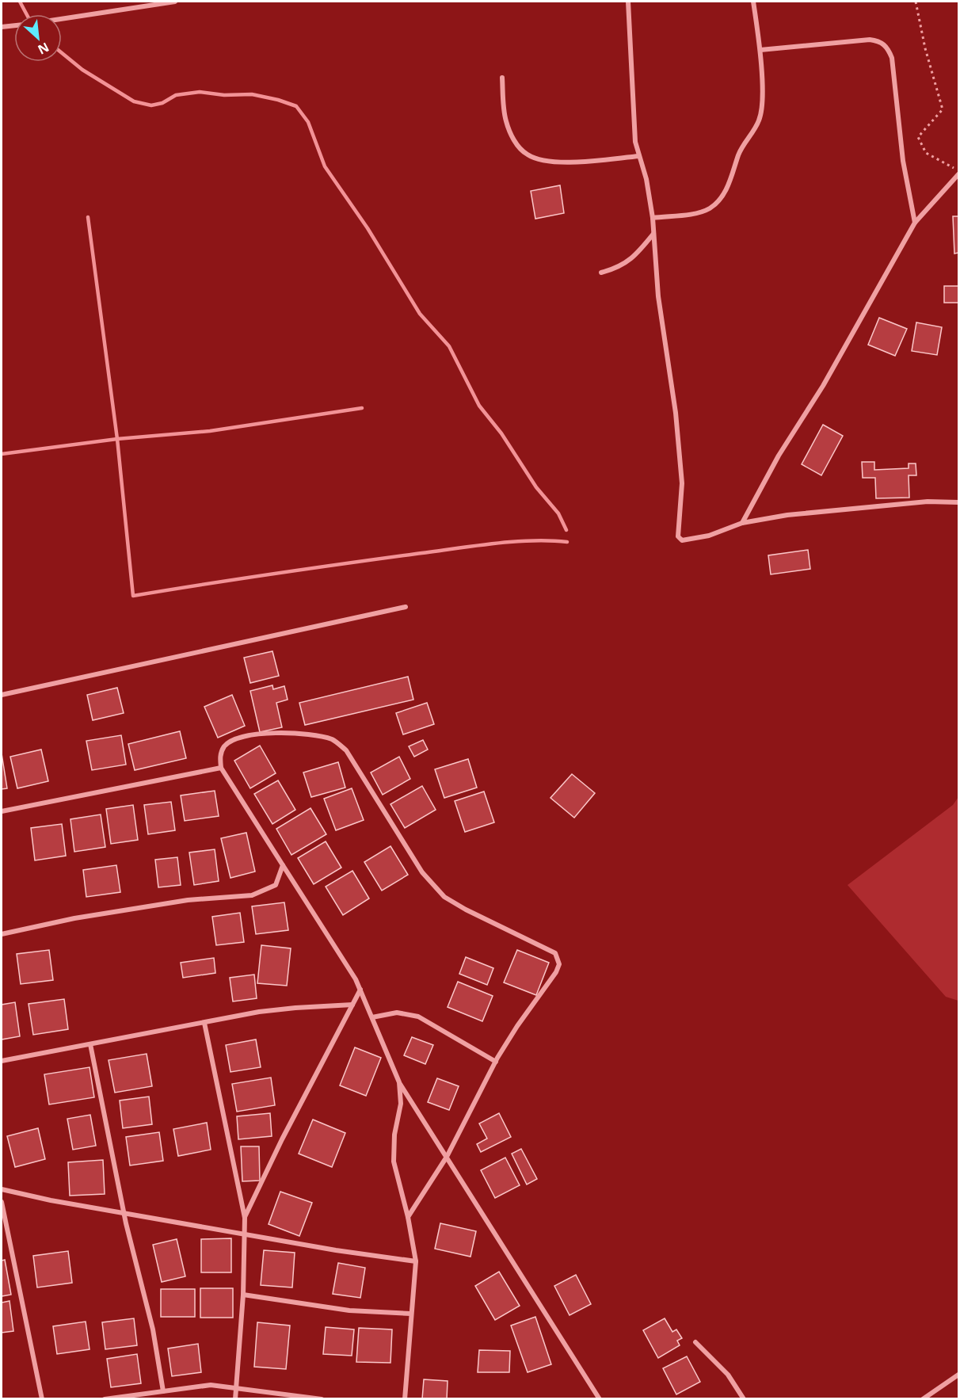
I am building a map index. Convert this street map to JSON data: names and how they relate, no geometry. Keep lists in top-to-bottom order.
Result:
{
  "north": "bottom right"
}
